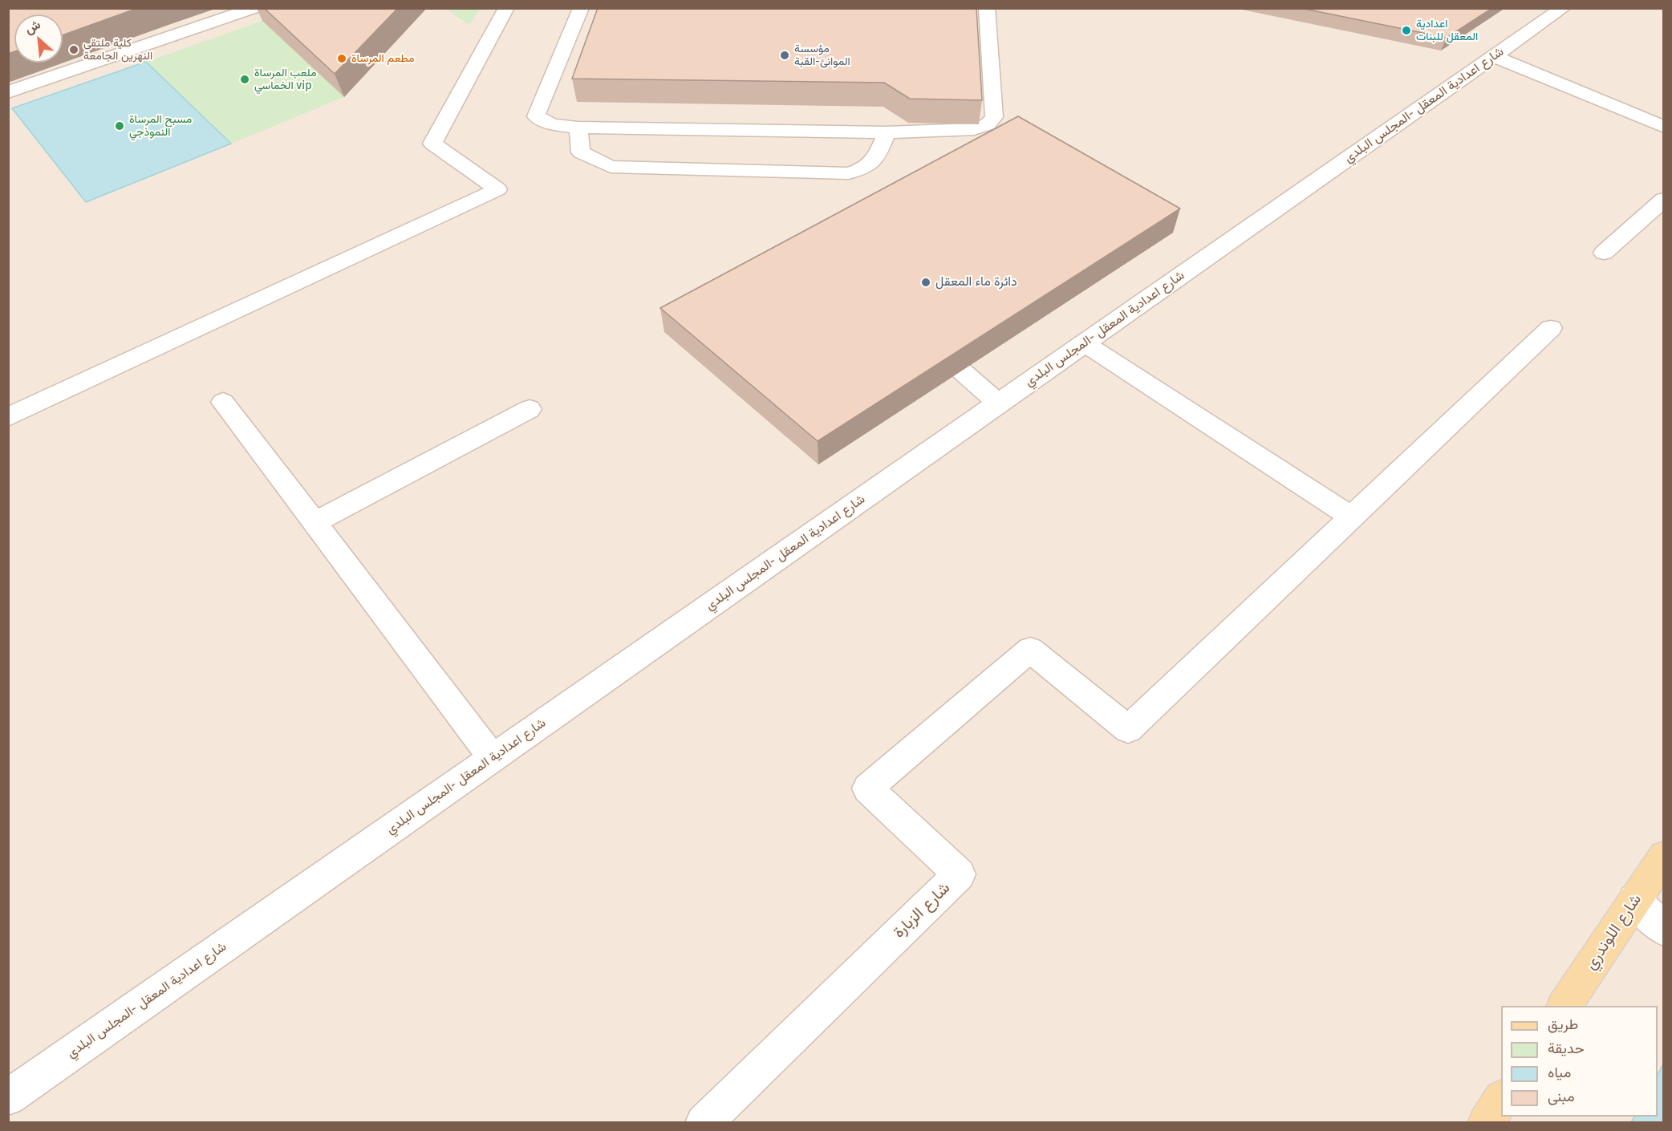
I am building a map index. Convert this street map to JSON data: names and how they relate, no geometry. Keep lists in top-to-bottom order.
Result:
{
  "streets": {
    "main road": ["شارع اللوندري"],
    "street": ["شارع اعدادية المعقل -المجلس البلدي", "شارع الزبارة"]
  },
  "places": [
    "اعدادية المعقل للبنات",
    "كلية ملتقى النهرين الجامعة",
    "مؤسسة الموانئ-القبة",
    "مطعم المرساة",
    "ملعب المرساة الخماسي vip",
    "مسبح المرساة النموذجي",
    "دائرة ماء المعقل"
  ],
  "legend": [
    "طريق",
    "حديقة",
    "مياه",
    "مبنى"
  ],
  "north": "top left"
}
